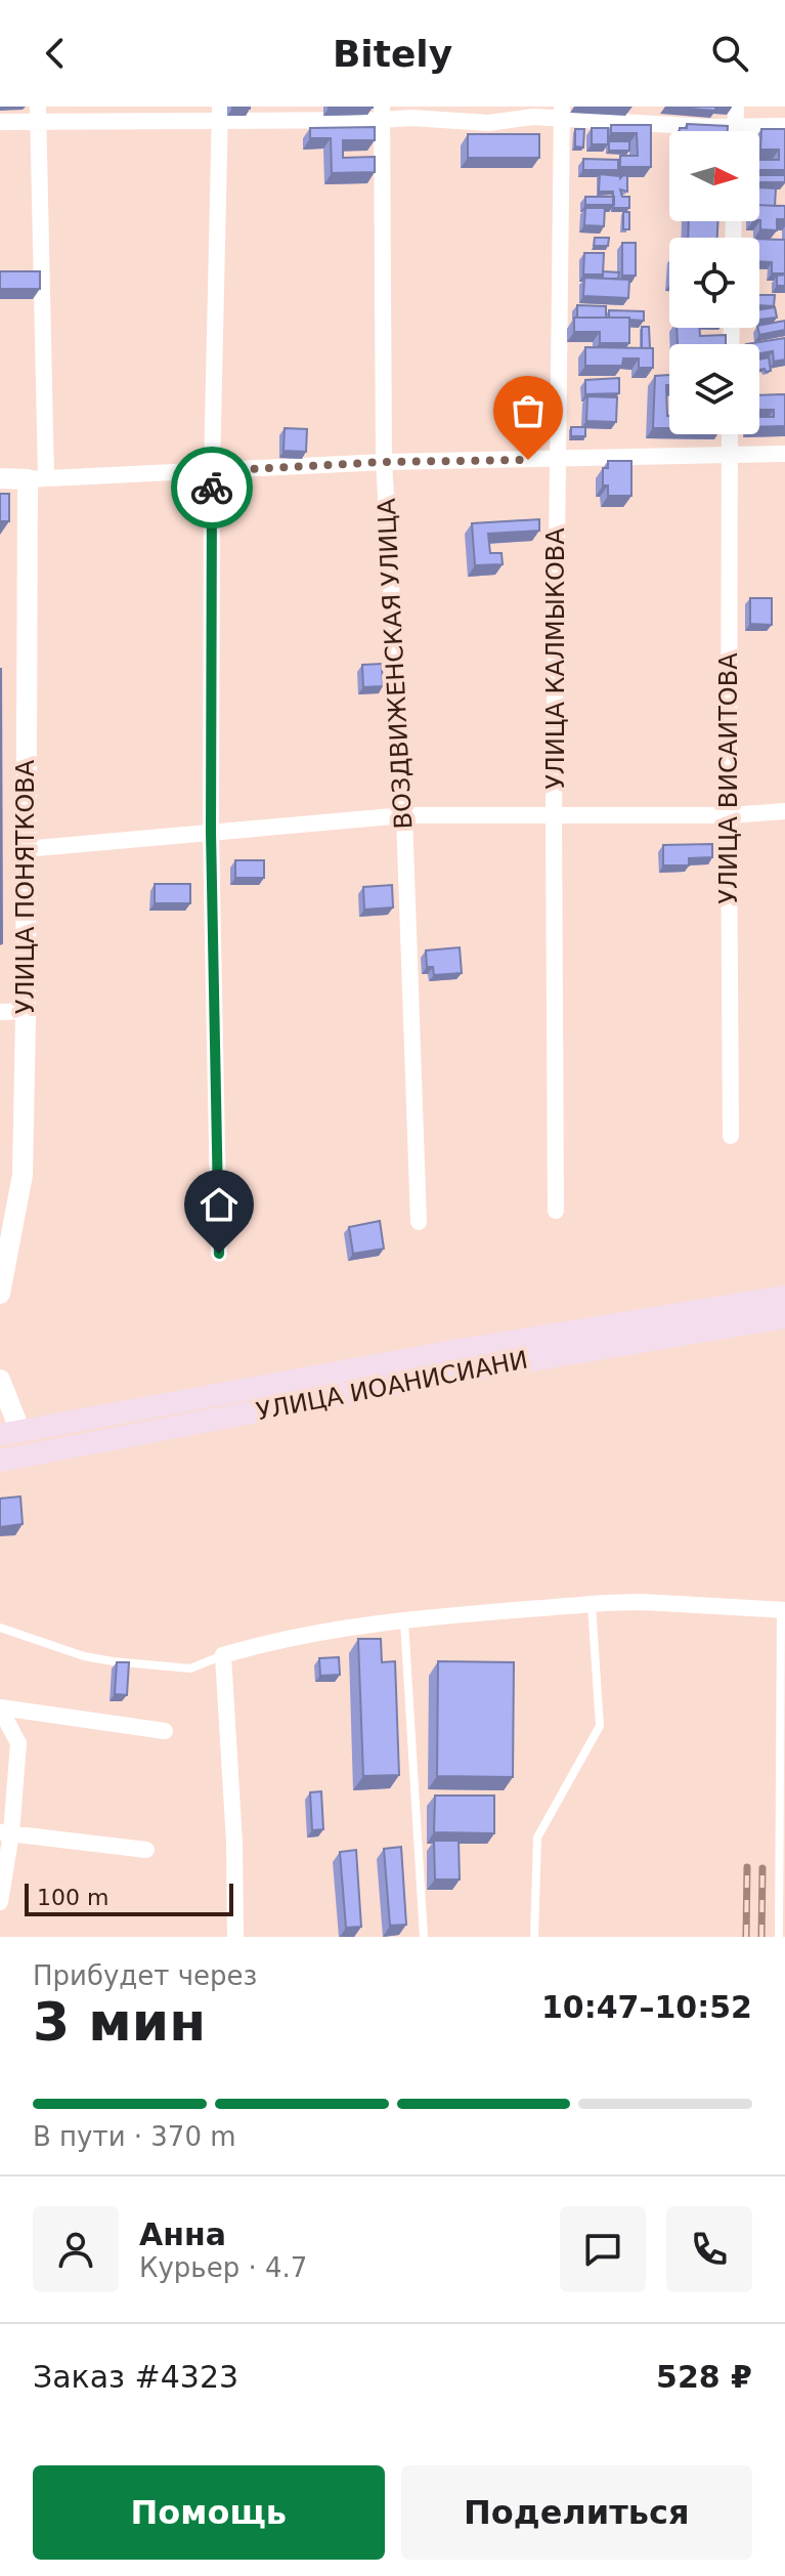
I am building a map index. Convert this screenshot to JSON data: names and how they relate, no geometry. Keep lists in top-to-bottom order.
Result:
{
  "streets": {
    "main road": ["УЛИЦА ИОАНИСИАНИ"],
    "street": [
      "УЛИЦА КАЛМЫКОВА",
      "ВОЗДВИЖЕНСКАЯ УЛИЦА",
      "УЛИЦА ВИСАИТОВА",
      "УЛИЦА ПОНЯТКОВА"
    ]
  },
  "scale_bar": "100 m",
  "north": "right",
  "page": {
    "header": "Bitely",
    "scale": "100 m",
    "heading": ["3 мин", "Прибудет через", "10:47–10:52"],
    "panel": [
      "Анна",
      "Курьер · 4.7",
      "Заказ #4323",
      "528 ₽"
    ],
    "bar": "В пути · 370 m",
    "buttons": ["Помощь", "Поделиться"]
  }
}
